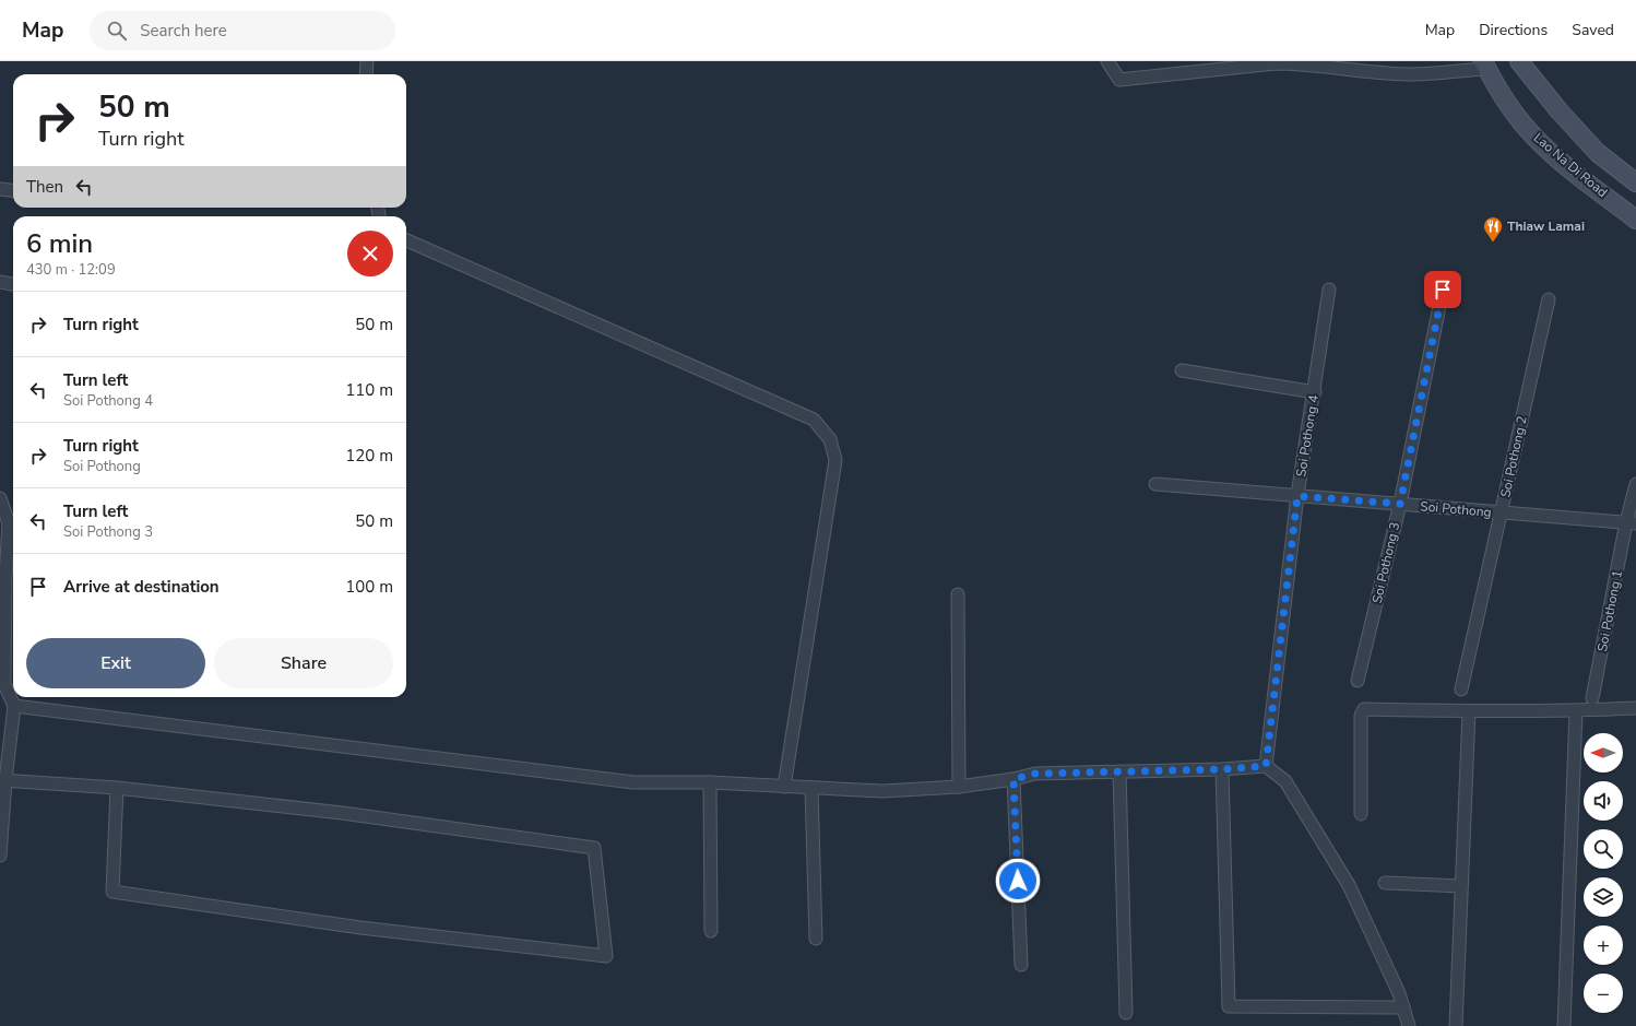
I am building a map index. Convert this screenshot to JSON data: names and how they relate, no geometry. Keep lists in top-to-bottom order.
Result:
{
  "streets": {
    "main road": ["Lao Na Di Road"],
    "street": [
      "Soi Pothong 4",
      "Soi Pothong 2",
      "Soi Pothong",
      "Soi Pothong 3",
      "Soi Pothong 1"
    ]
  },
  "crossings": [
    ["Soi Pothong 4", "Soi Pothong"],
    ["Soi Pothong 2", "Soi Pothong"],
    ["Soi Pothong", "Soi Pothong 3"],
    ["Soi Pothong", "Soi Pothong 1"]
  ],
  "places": {
    "restaurant": ["Thiaw Lamai"]
  },
  "north": "left",
  "page": {
    "header": "Map",
    "search": "Search here",
    "nav": ["Map", "Directions", "Saved"],
    "turn": ["50 m", "Turn right"],
    "then": "Then",
    "heading": ["6 min", "430 m · 12:09"],
    "list": [
      {
        "name": "Turn right",
        "value": "50 m"
      },
      {
        "name": "Turn left",
        "note": "Soi Pothong 4",
        "value": "110 m"
      },
      {
        "name": "Turn right",
        "note": "Soi Pothong",
        "value": "120 m"
      },
      {
        "name": "Turn left",
        "note": "Soi Pothong 3",
        "value": "50 m"
      },
      {
        "name": "Arrive at destination",
        "value": "100 m"
      }
    ],
    "buttons": ["Exit", "Share"],
    "map_buttons": ["+", "−"]
  }
}
